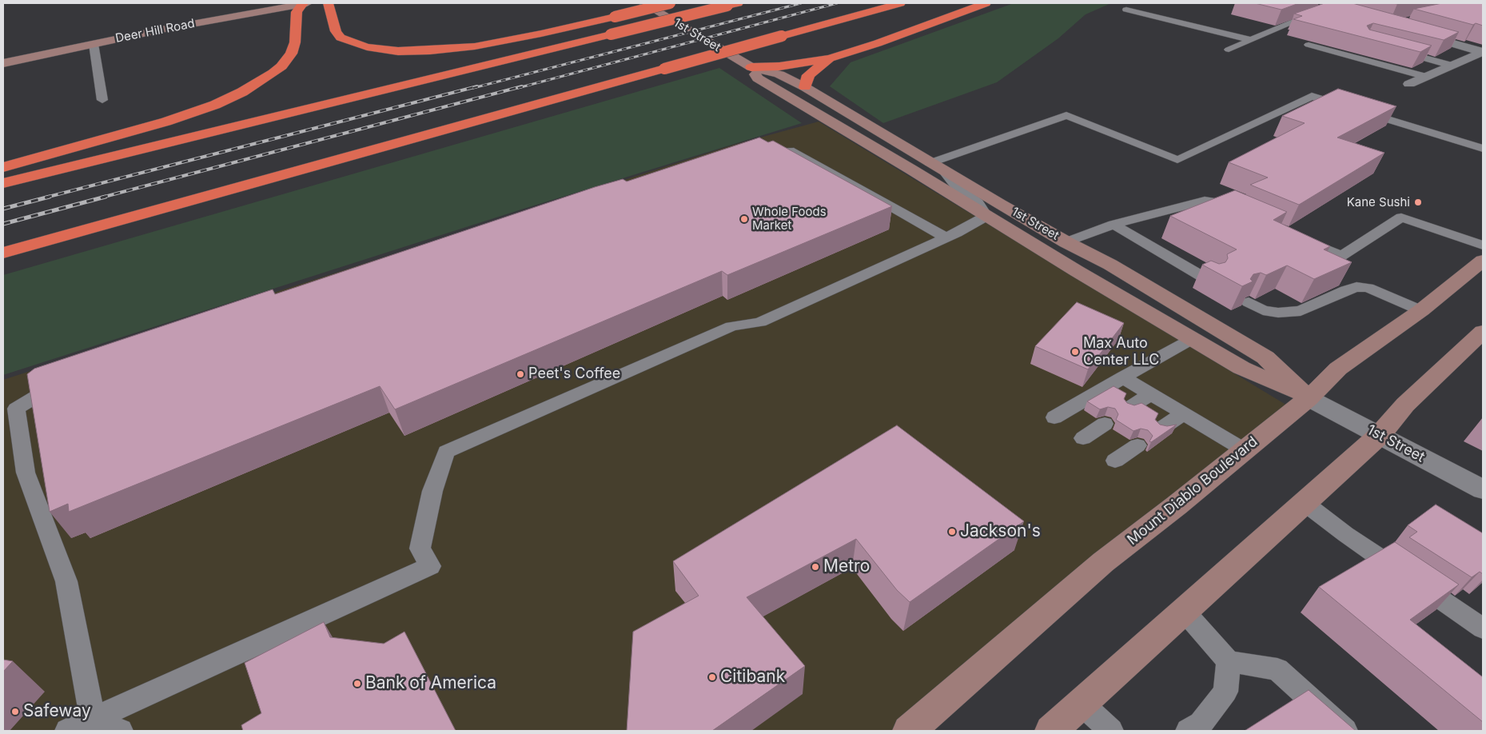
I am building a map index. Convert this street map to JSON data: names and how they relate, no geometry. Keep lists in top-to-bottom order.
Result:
{
  "streets": {
    "street": ["Deer Hill Road", "1st Street", "Mount Diablo Boulevard"]
  },
  "crossings": [
    ["1st Street", "Mount Diablo Boulevard"]
  ],
  "places": [
    "Kane Sushi",
    "Whole Foods Market",
    "Max Auto Center LLC",
    "Peet's Coffee",
    "Jackson's",
    "Metro",
    "Citibank",
    "Bank of America",
    "Safeway"
  ]
}
